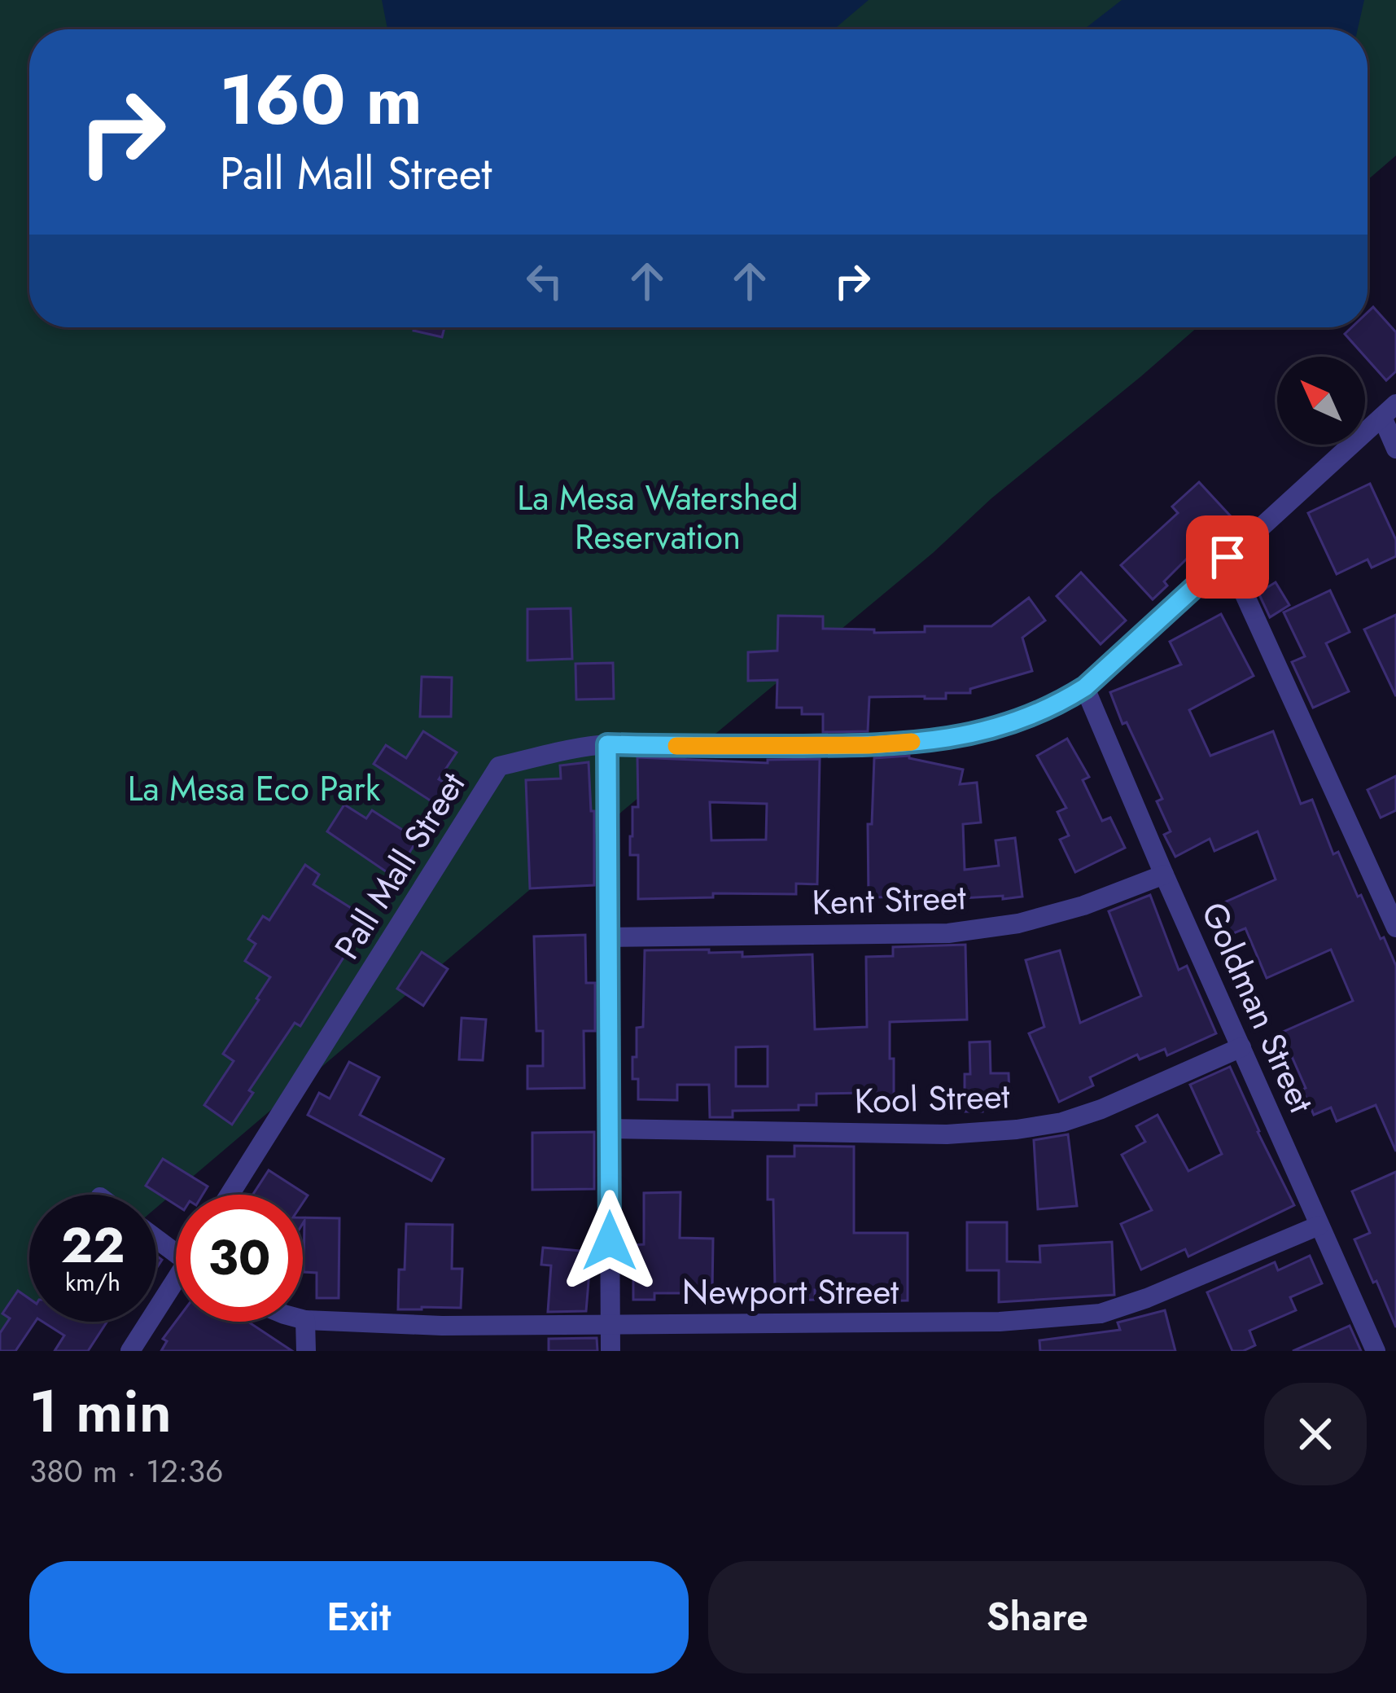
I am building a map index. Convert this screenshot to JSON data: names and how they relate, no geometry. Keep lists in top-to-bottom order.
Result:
{
  "streets": {
    "street": [
      "Pall Mall Street",
      "Kent Street",
      "Goldman Street",
      "Kool Street",
      "Newport Street"
    ]
  },
  "crossings": [
    ["Pall Mall Street", "Goldman Street"],
    ["Kent Street", "Goldman Street"],
    ["Goldman Street", "Kool Street"],
    ["Goldman Street", "Newport Street"]
  ],
  "parks": ["La Mesa Watershed Reservation", "La Mesa Eco Park"],
  "north": "top left",
  "page": {
    "turn": ["160 m", "Pall Mall Street"],
    "speed": "22 km/h",
    "limit": "30",
    "heading": ["1 min", "380 m · 12:36"],
    "buttons": ["Exit", "Share"]
  }
}
